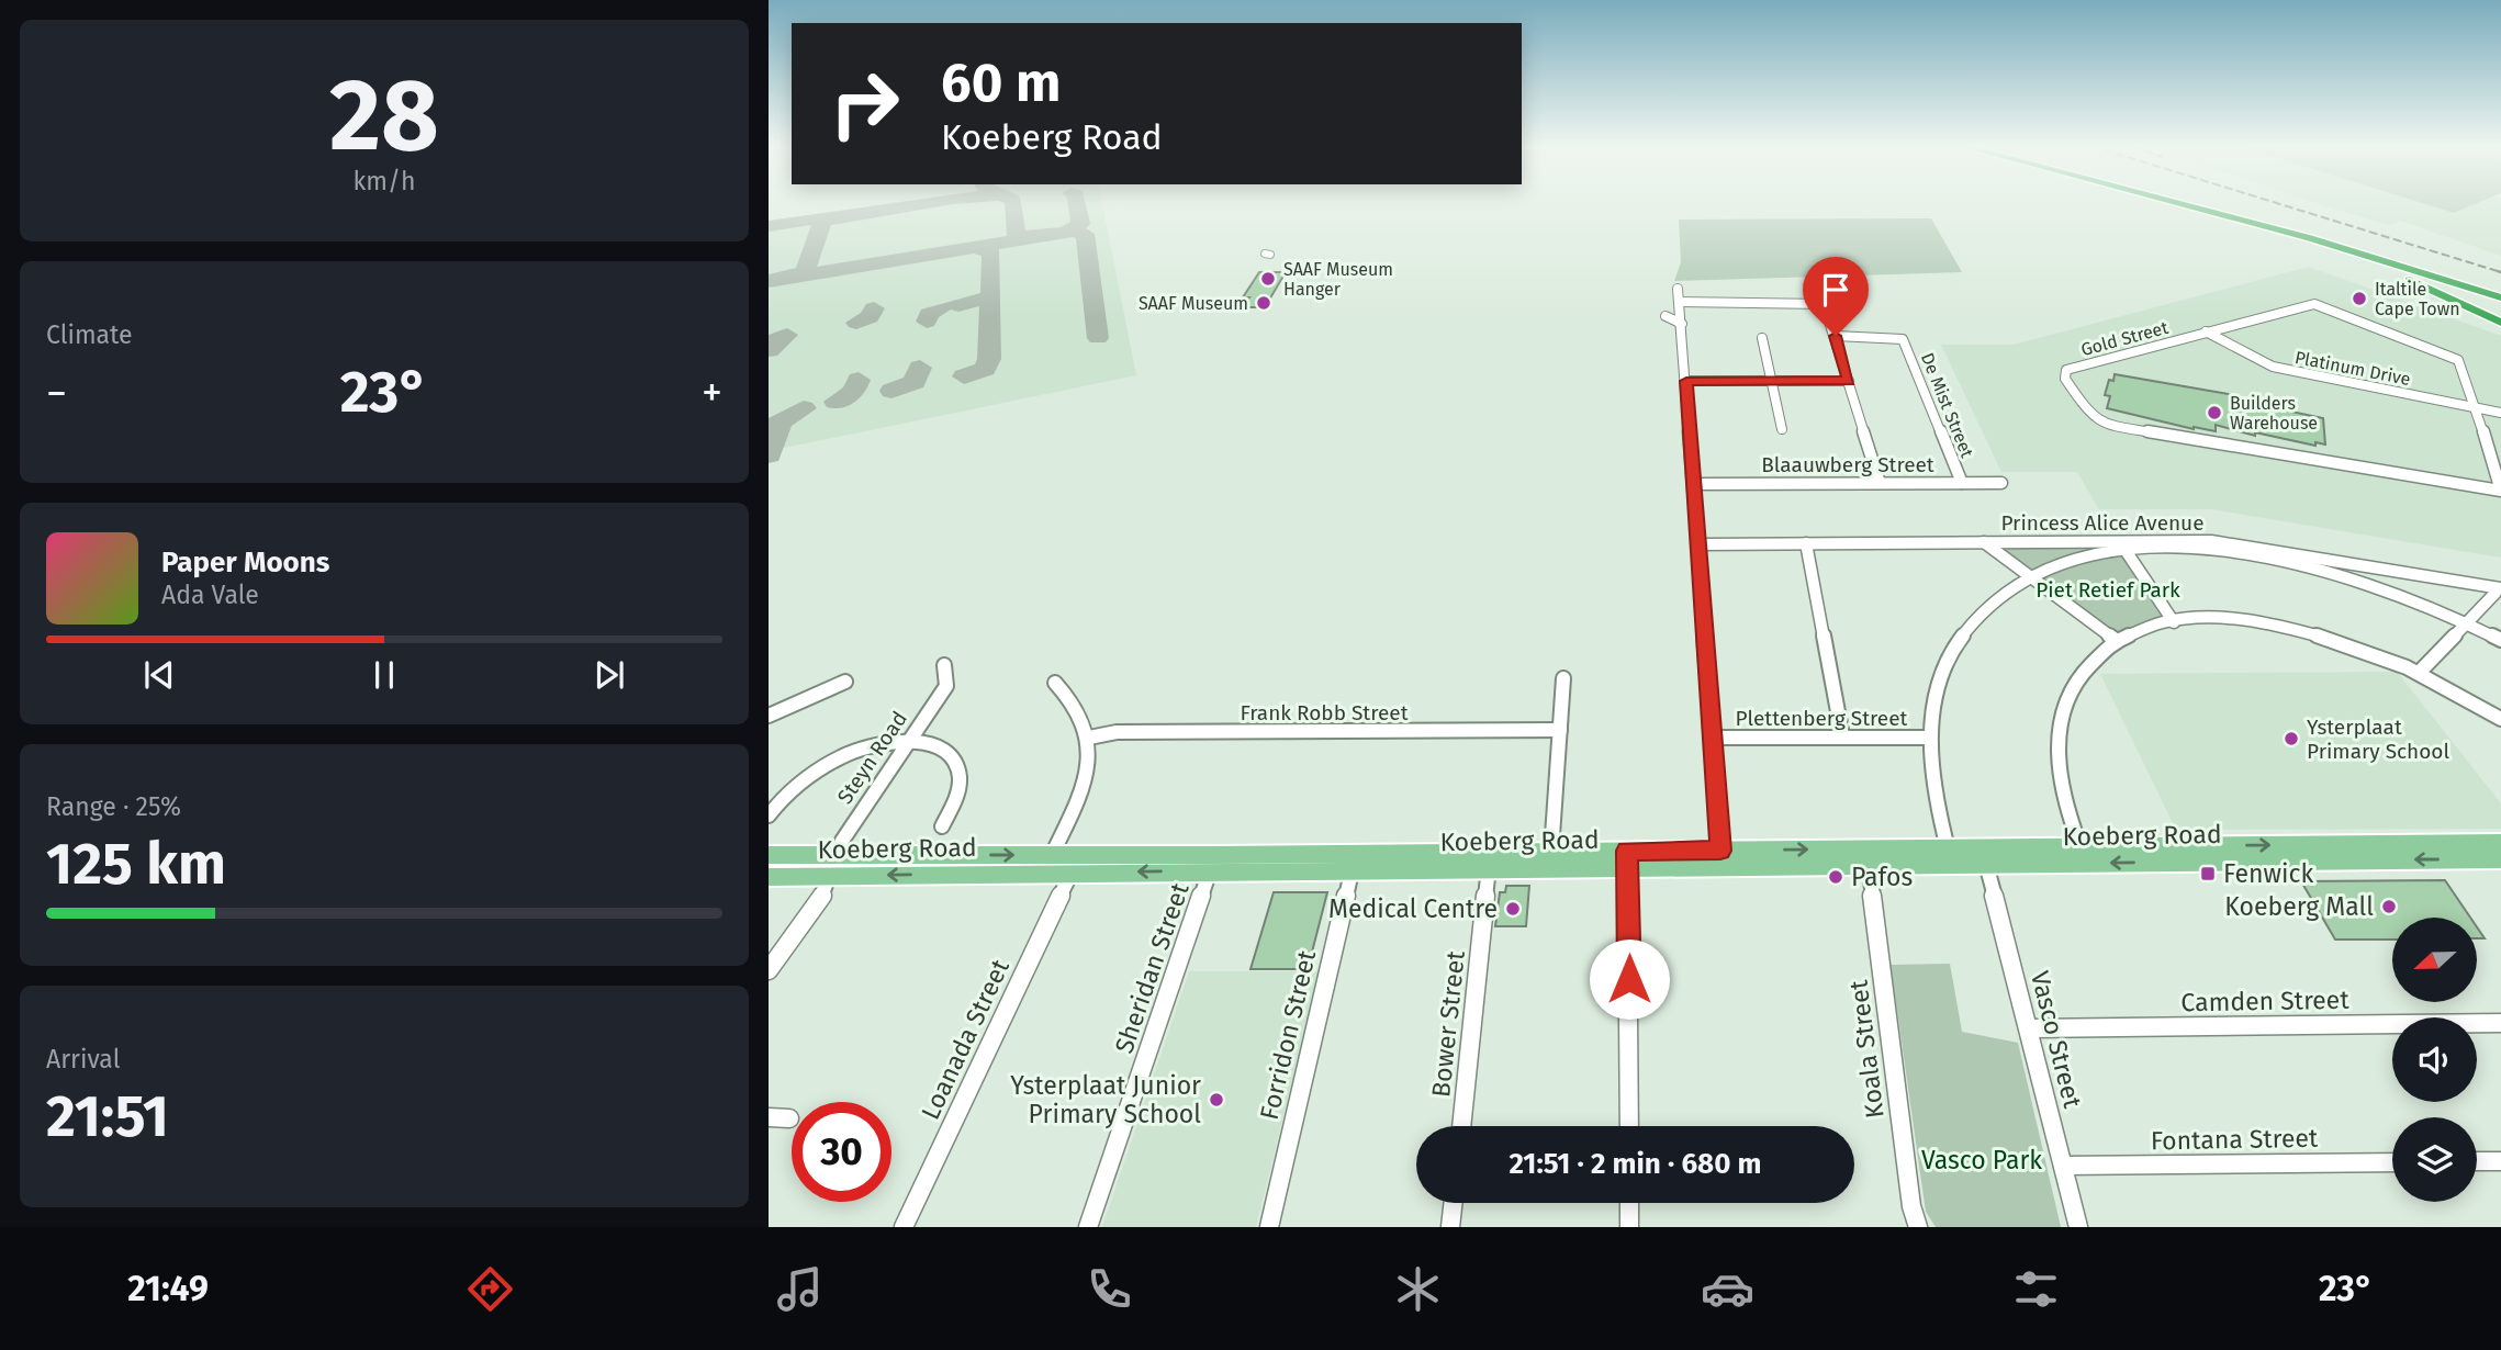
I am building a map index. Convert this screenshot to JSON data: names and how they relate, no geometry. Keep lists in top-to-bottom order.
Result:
{
  "streets": {
    "main road": ["Koeberg Road"],
    "street": [
      "Gold Street",
      "Platinum Drive",
      "De Mist Street",
      "Blaauwberg Street",
      "Princess Alice Avenue",
      "Frank Robb Street",
      "Plettenberg Street",
      "Steyn Road",
      "Sheridan Street",
      "Camden Street",
      "Bower Street",
      "Forridon Street",
      "Loanada Street",
      "Vasco Street",
      "Koala Street",
      "Fontana Street"
    ]
  },
  "crossings": [
    ["Gold Street", "Platinum Drive"],
    ["De Mist Street", "Blaauwberg Street"],
    ["Steyn Road", "Koeberg Road"],
    ["Koeberg Road", "Sheridan Street"],
    ["Koeberg Road", "Bower Street"],
    ["Koeberg Road", "Forridon Street"],
    ["Koeberg Road", "Loanada Street"],
    ["Koeberg Road", "Vasco Street"],
    ["Koeberg Road", "Koala Street"],
    ["Camden Street", "Vasco Street"],
    ["Vasco Street", "Fontana Street"]
  ],
  "parks": ["Piet Retief Park", "Vasco Park"],
  "places": {
    "other": [
      "SAAF Museum Hanger",
      "Italtile Cape Town",
      "SAAF Museum",
      "Builders Warehouse",
      "Ysterplaat Primary School",
      "Pafos",
      "Koeberg Mall",
      "Medical Centre",
      "Ysterplaat Junior Primary School"
    ],
    "transit": ["Fenwick"]
  },
  "north": "left",
  "page": {
    "tile": [
      ["28", "km/h"],
      "Climate",
      ["Range · 25%", "125 km"],
      ["Arrival", "21:51"]
    ],
    "turn": ["60 m", "Koeberg Road"],
    "heat": ["−", "23°", "+"],
    "song": ["Paper Moons", "Ada Vale"],
    "limit": "30",
    "trip": "21:51 · 2 min · 680 m",
    "tabs": ["21:49", "23°"]
  }
}
